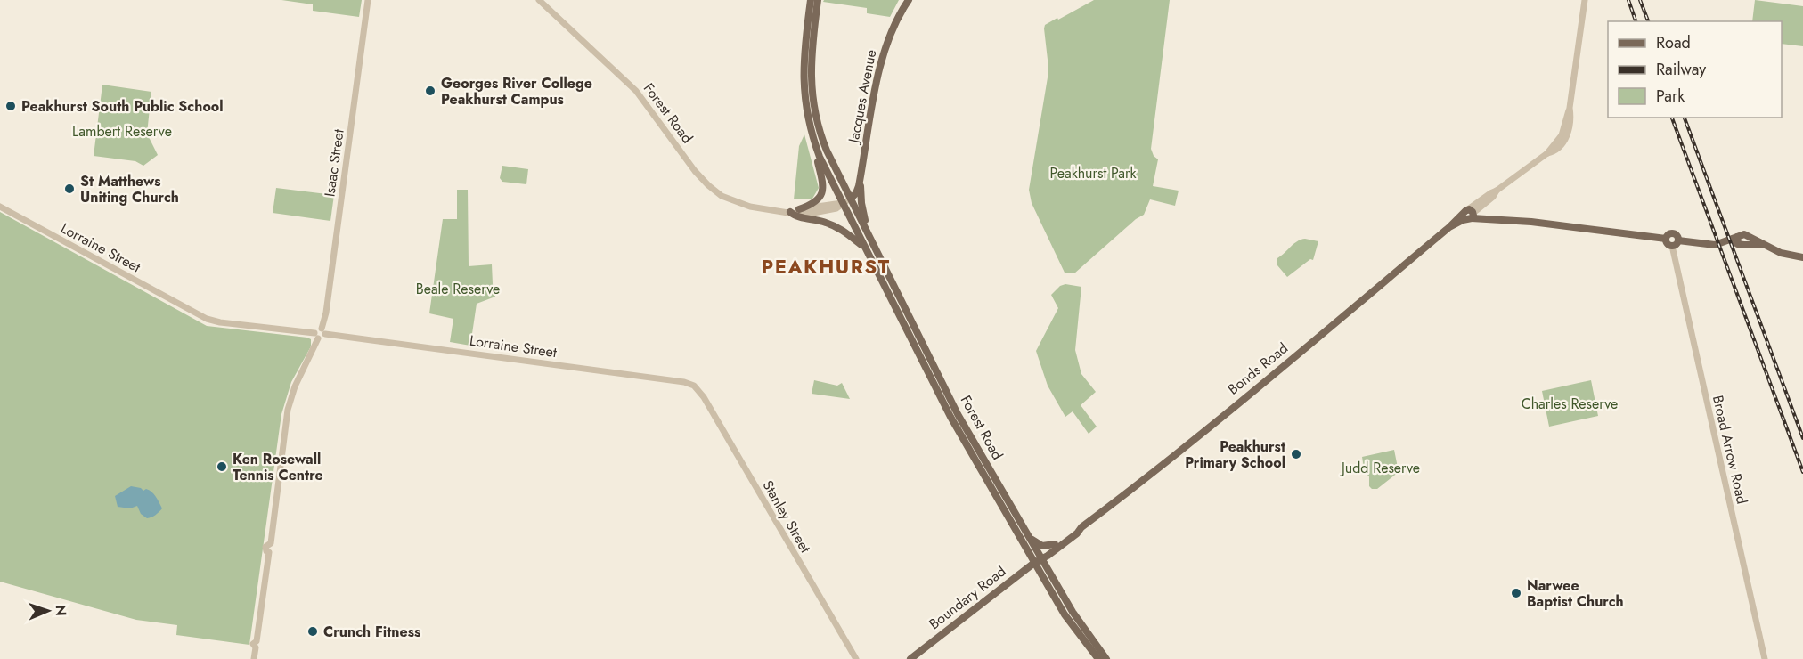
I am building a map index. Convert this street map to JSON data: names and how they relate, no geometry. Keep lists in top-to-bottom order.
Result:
{
  "streets": {
    "main road": [
      "Jacques Avenue",
      "Forest Road",
      "Bonds Road",
      "Boundary Road"
    ],
    "street": [
      "Isaac Street",
      "Lorraine Street",
      "Broad Arrow Road",
      "Stanley Street"
    ]
  },
  "crossings": [
    ["Jacques Avenue", "Forest Road"],
    ["Forest Road", "Bonds Road"],
    ["Forest Road", "Boundary Road"],
    ["Isaac Street", "Lorraine Street"],
    ["Lorraine Street", "Stanley Street"],
    ["Bonds Road", "Broad Arrow Road"],
    ["Bonds Road", "Boundary Road"]
  ],
  "districts": ["PEAKHURST"],
  "parks": [
    "Lambert Reserve",
    "Peakhurst Park",
    "Beale Reserve",
    "Charles Reserve",
    "Judd Reserve"
  ],
  "places": [
    "Georges River College Peakhurst Campus",
    "Peakhurst South Public School",
    "St Matthews Uniting Church",
    "Peakhurst Primary School",
    "Ken Rosewall Tennis Centre",
    "Narwee Baptist Church",
    "Crunch Fitness"
  ],
  "legend": ["Road", "Railway", "Park"],
  "north": "right"
}
